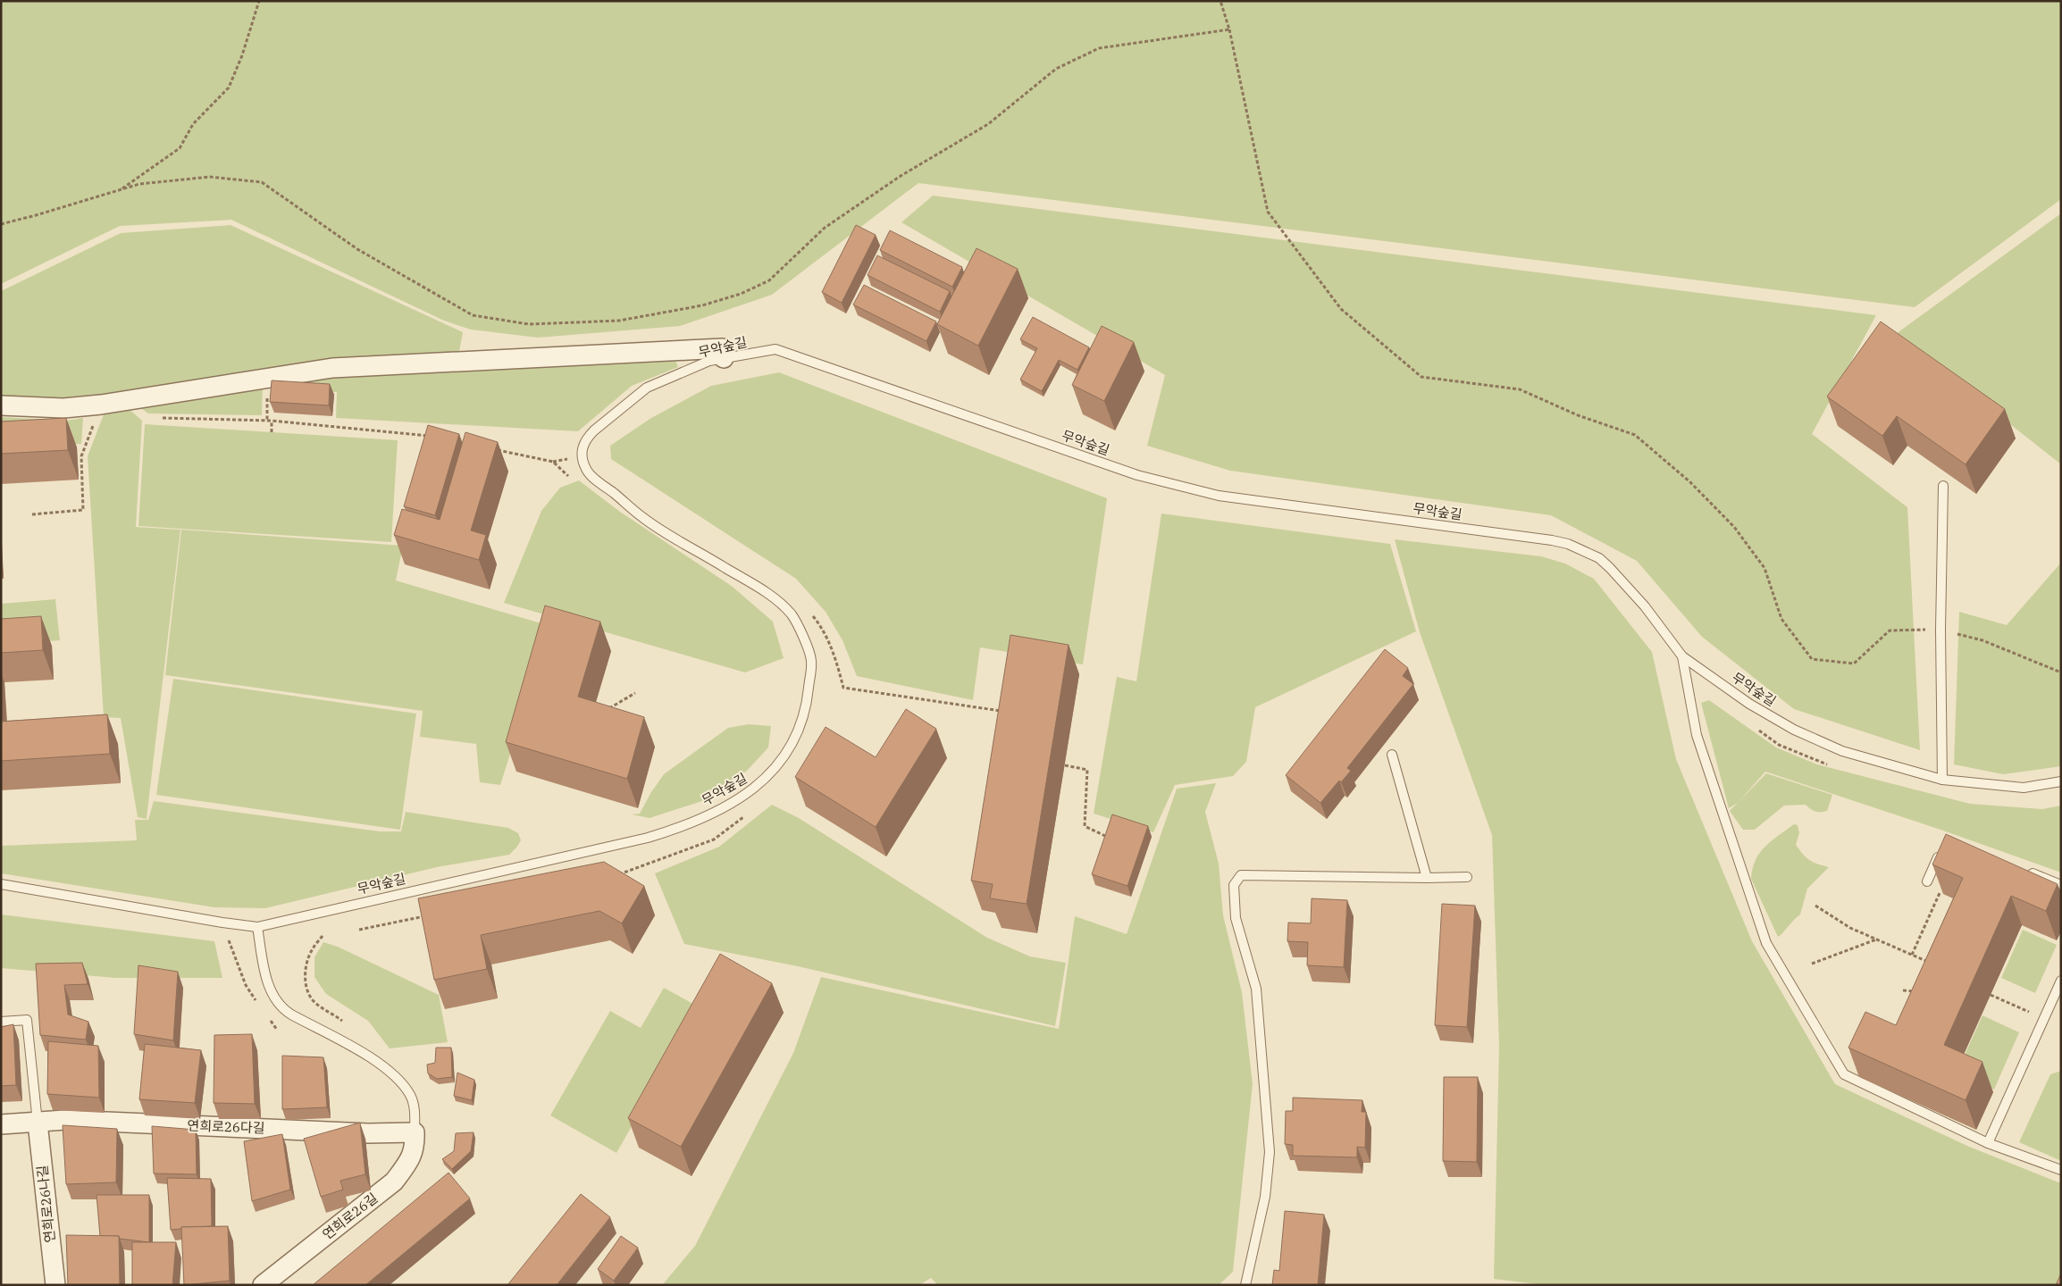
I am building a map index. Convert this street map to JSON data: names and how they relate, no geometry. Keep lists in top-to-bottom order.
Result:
{
  "streets": {
    "street": ["연희로26다길", "연희로26나길", "연희로26길"],
    "lane": ["무악숲길"]
  },
  "crossings": [
    ["연희로26다길", "연희로26나길"],
    ["연희로26다길", "연희로26길"]
  ]
}
